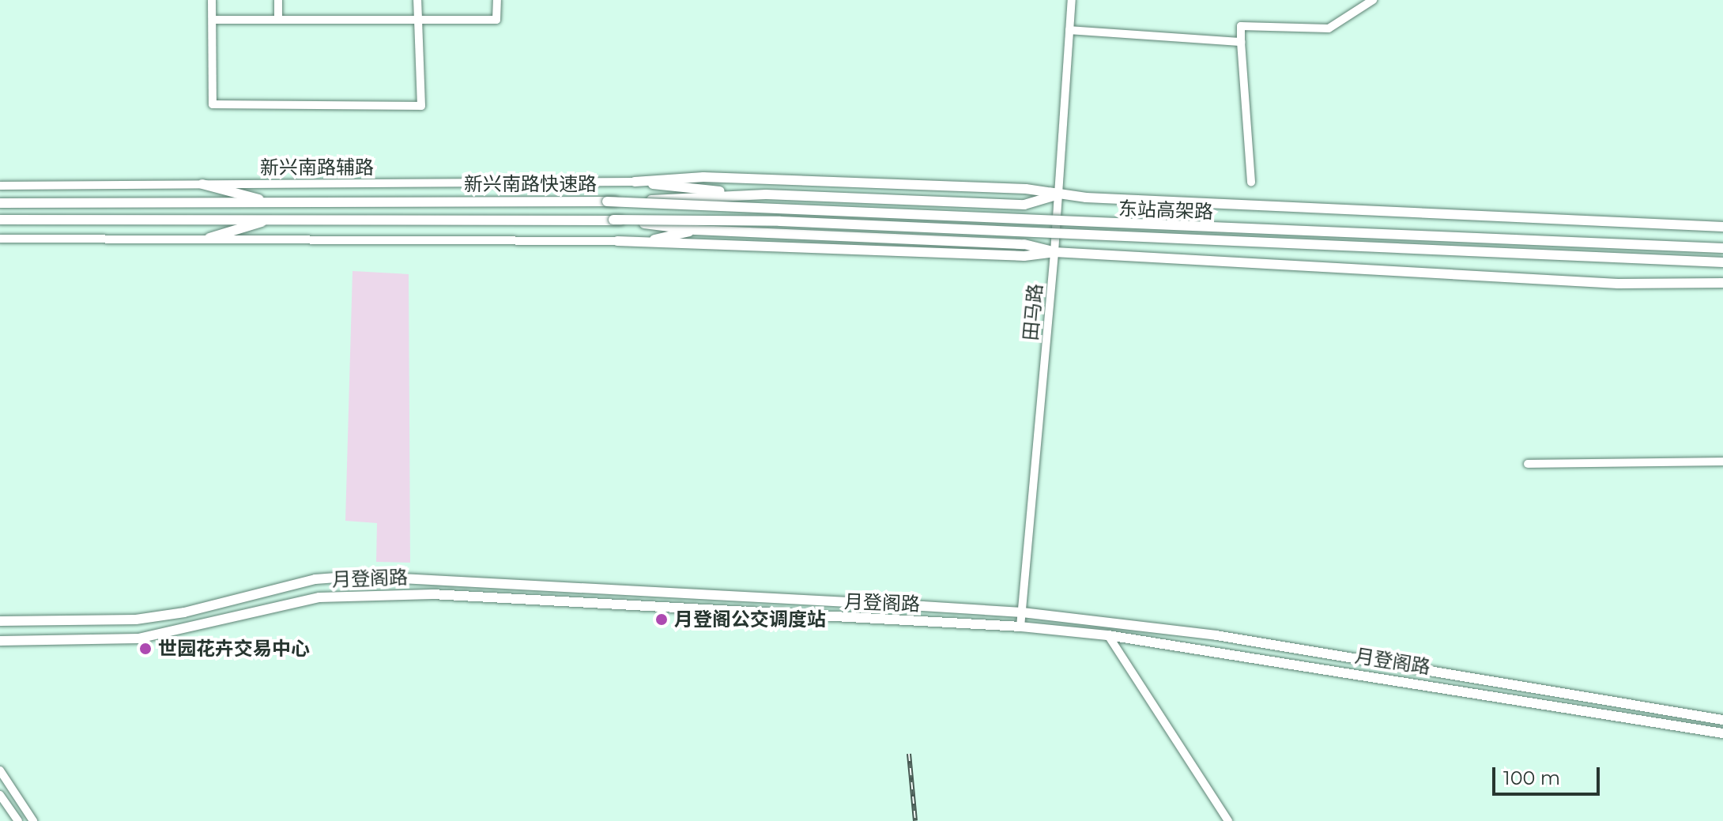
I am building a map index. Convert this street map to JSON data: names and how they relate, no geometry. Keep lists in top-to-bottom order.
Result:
{
  "streets": {
    "main road": ["新兴南路快速路", "东站高架路", "月登阁路"],
    "street": ["新兴南路辅路", "田马路"]
  },
  "crossings": [
    ["新兴南路快速路", "东站高架路"],
    ["新兴南路快速路", "田马路"],
    ["田马路", "月登阁路"]
  ],
  "places": ["月登阁公交调度站", "世园花卉交易中心"],
  "scale_bar": "100 m"
}
